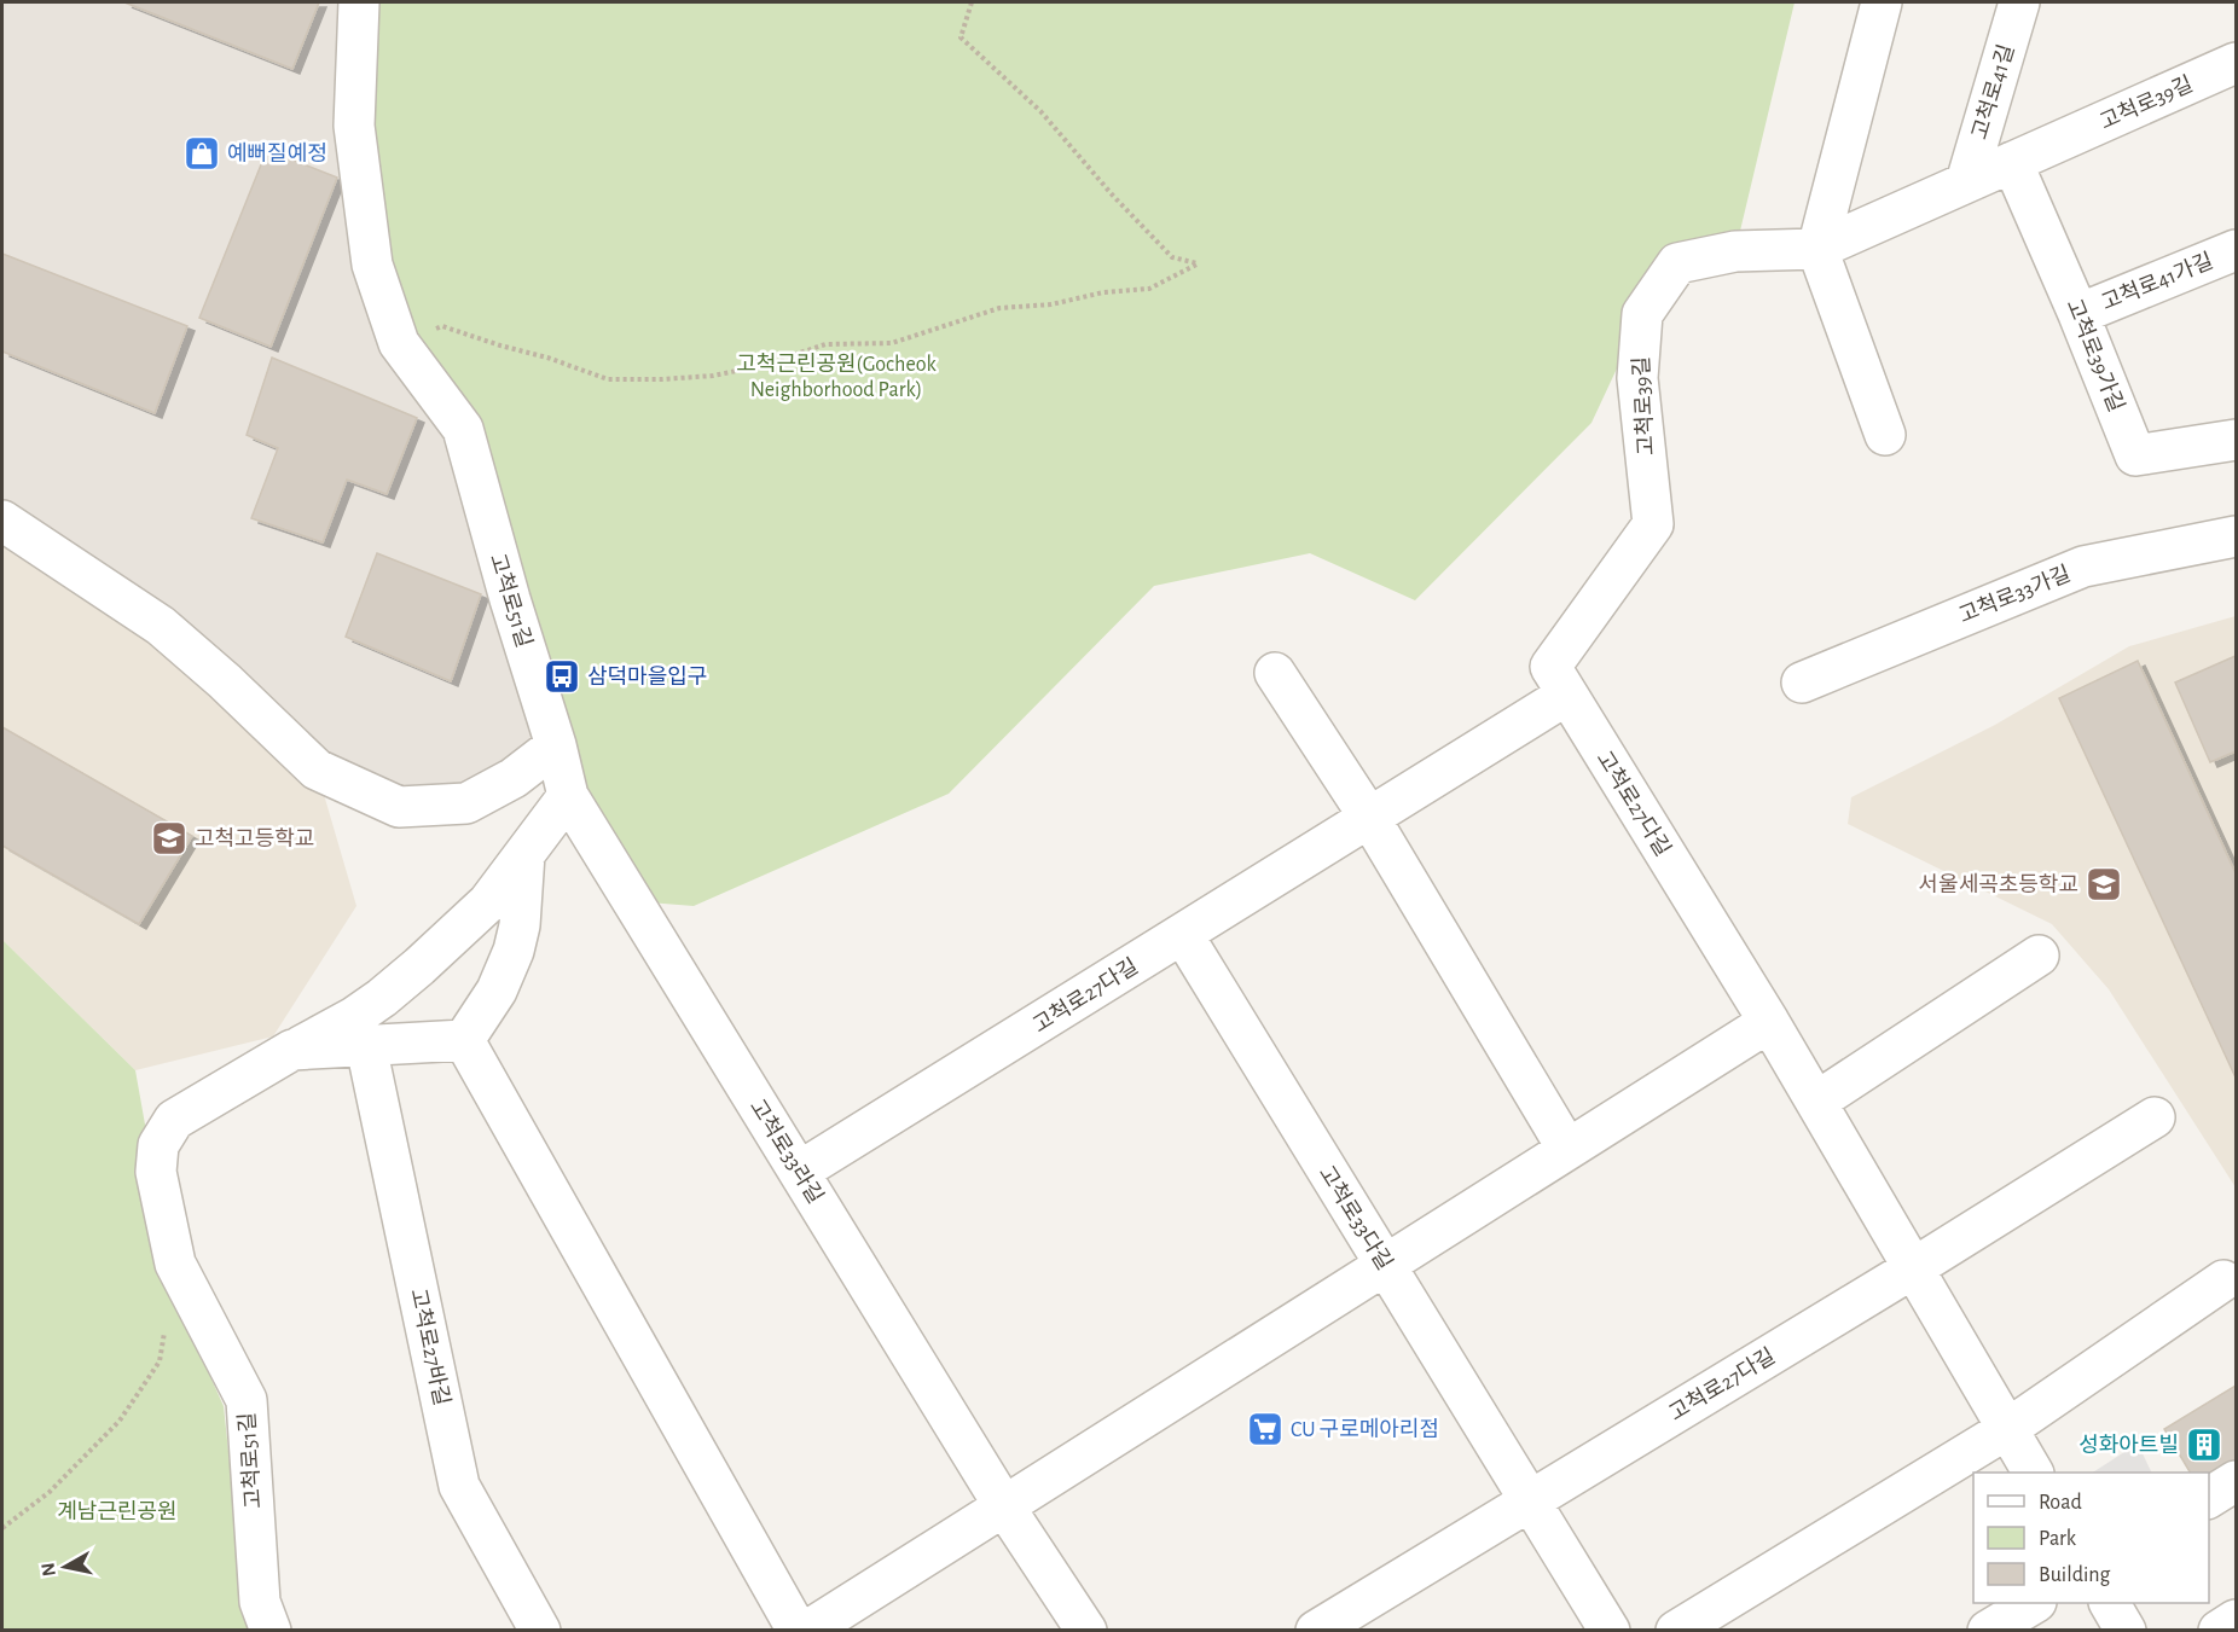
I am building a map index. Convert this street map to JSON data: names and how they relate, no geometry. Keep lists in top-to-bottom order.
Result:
{
  "streets": {
    "street": [
      "고척로41길",
      "고척로39길",
      "고척로41가길",
      "고척로39가길",
      "고척로33가길",
      "고척로51길",
      "고척로27다길",
      "고척로33라길",
      "고척로33다길",
      "고척로27바길"
    ]
  },
  "crossings": [
    ["고척로41길", "고척로39길"],
    ["고척로39길", "고척로39가길"],
    ["고척로39길", "고척로27다길"],
    ["고척로41가길", "고척로39가길"],
    ["고척로51길", "고척로33라길"],
    ["고척로51길", "고척로27바길"],
    ["고척로27다길", "고척로33라길"],
    ["고척로27다길", "고척로33다길"]
  ],
  "parks": ["고척근린공원(Gocheok Neighborhood Park)", "계남근린공원"],
  "places": {
    "shop": ["예뻐질예정"],
    "bus stop": ["삼덕마을입구"],
    "school or university": ["고척고등학교", "서울세곡초등학교"],
    "supermarket": ["CU 구로메아리점"],
    "building": ["성화아트빌"]
  },
  "legend": ["Road", "Park", "Building"],
  "north": "left"
}
